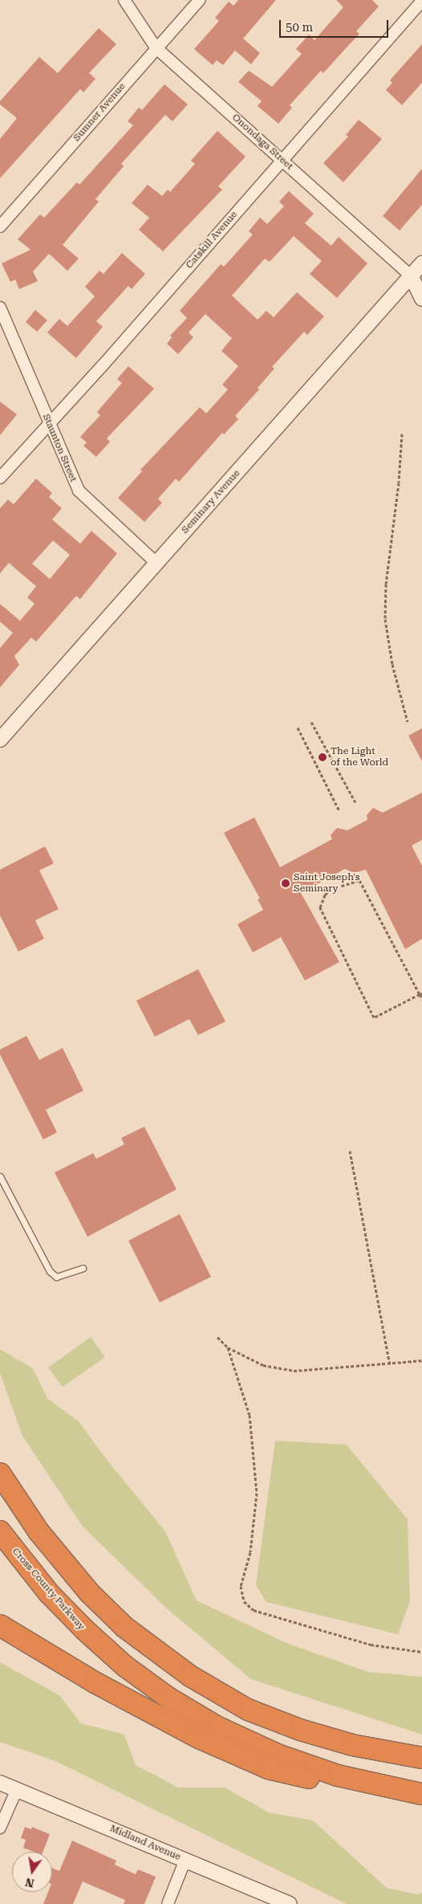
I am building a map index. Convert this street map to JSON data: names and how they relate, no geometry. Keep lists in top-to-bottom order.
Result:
{
  "streets": {
    "highway": ["Cross County Parkway"],
    "street": [
      "Sumner Avenue",
      "Onondaga Street",
      "Catskill Avenue",
      "Staunton Street",
      "Seminary Avenue",
      "Midland Avenue"
    ]
  },
  "crossings": [
    ["Sumner Avenue", "Onondaga Street"],
    ["Onondaga Street", "Catskill Avenue"],
    ["Onondaga Street", "Seminary Avenue"],
    ["Catskill Avenue", "Staunton Street"],
    ["Staunton Street", "Seminary Avenue"]
  ],
  "places": ["The Light of the World", "Saint Joseph's Seminary"],
  "scale_bar": "50 m",
  "north": "bottom"
}
